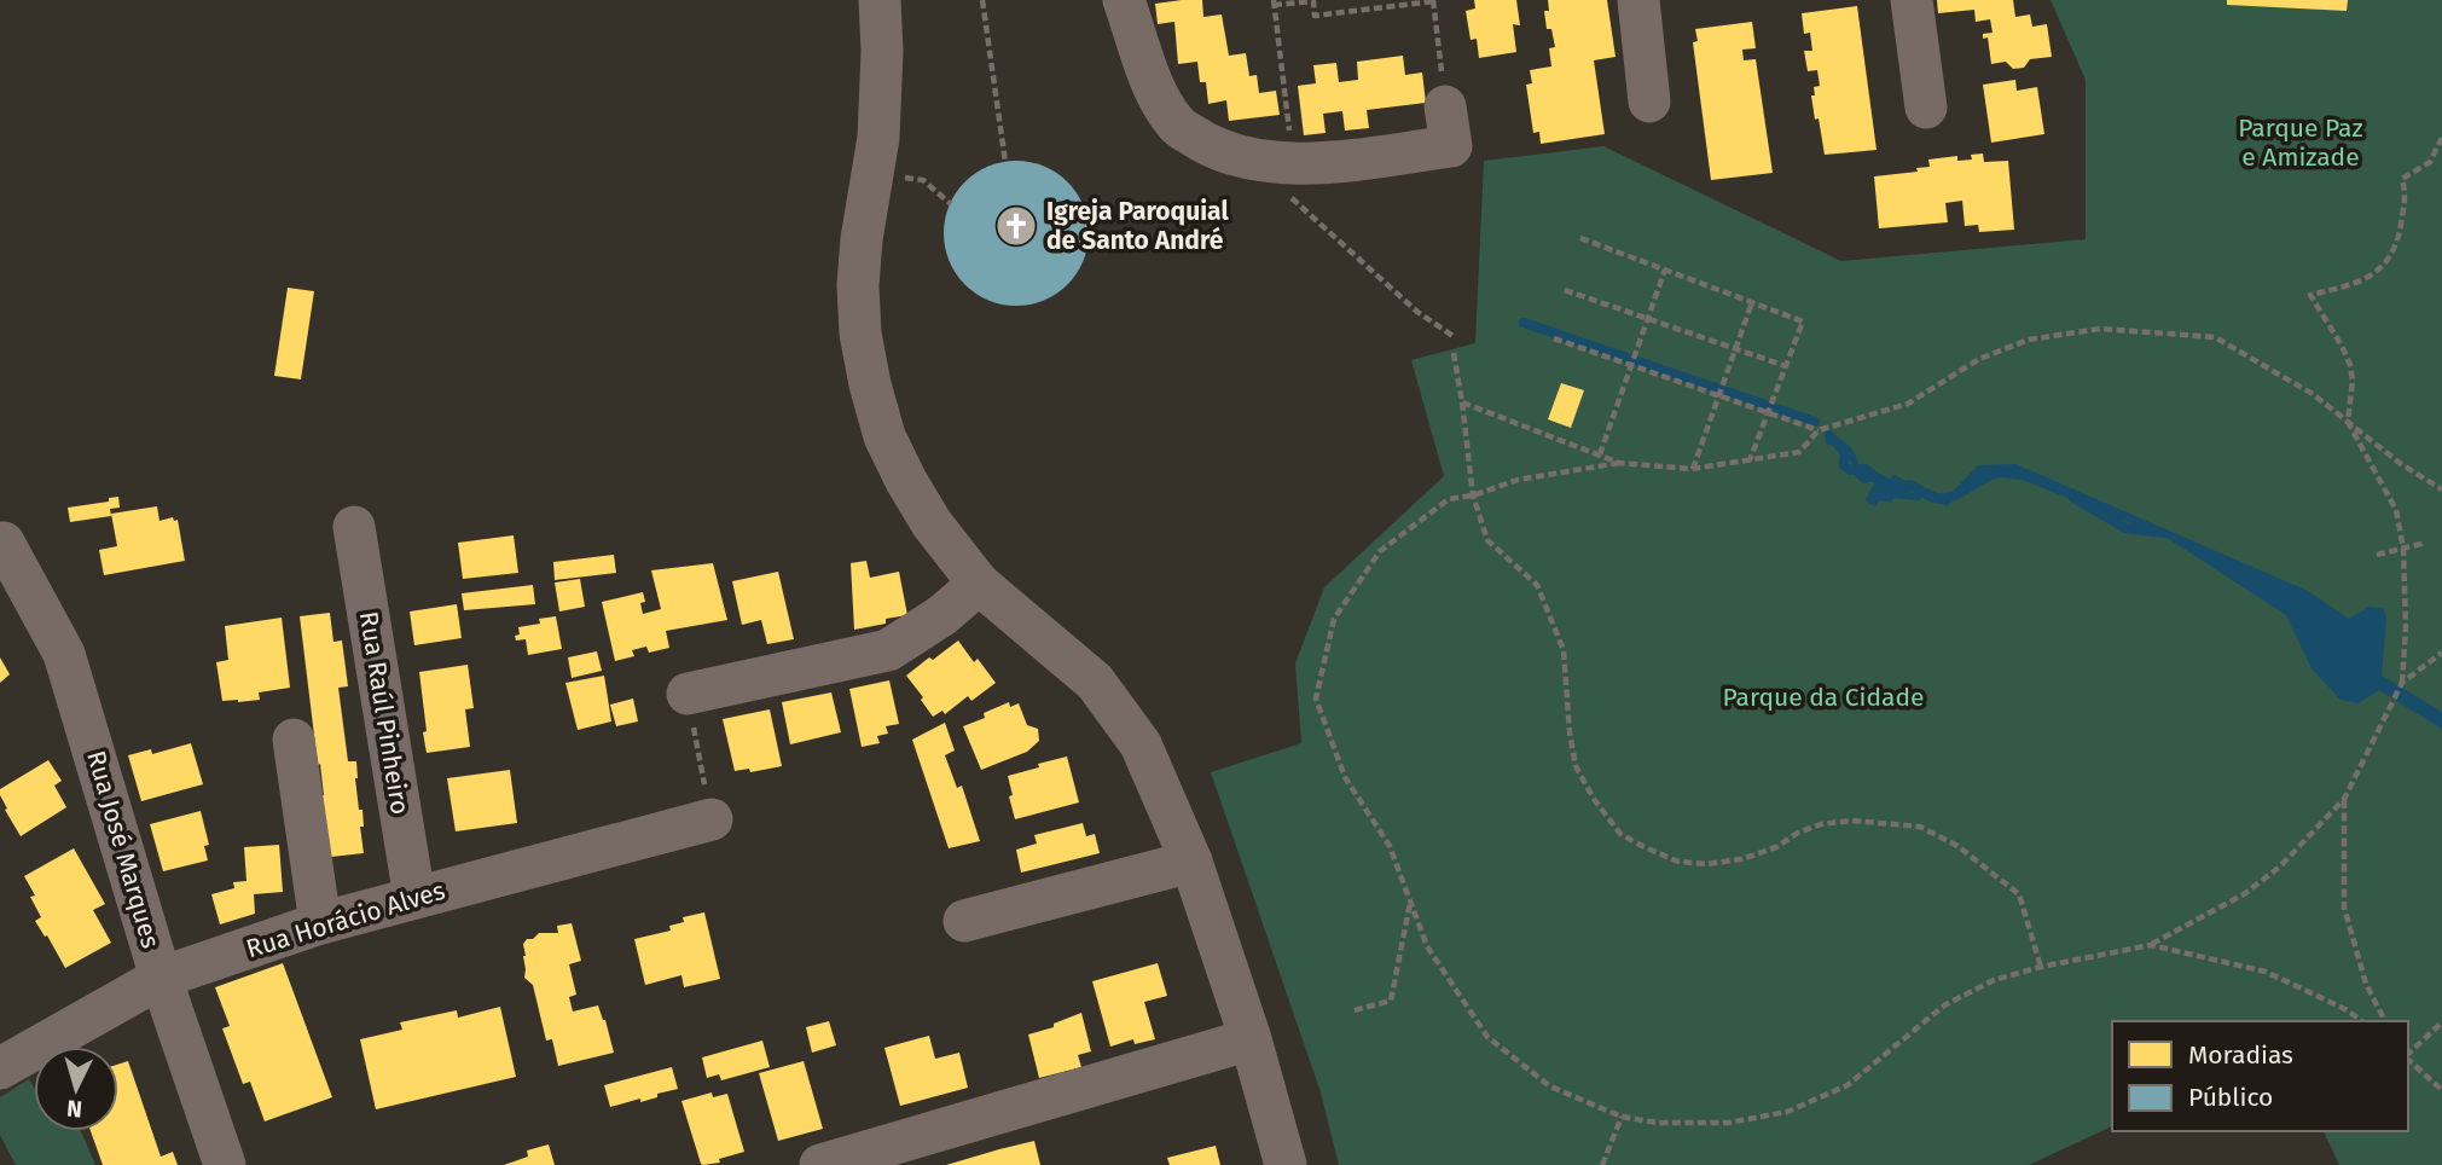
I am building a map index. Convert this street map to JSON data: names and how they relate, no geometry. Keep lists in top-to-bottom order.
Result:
{
  "streets": {
    "street": ["Rua Raúl Pinheiro", "Rua José Marques", "Rua Horácio Alves"]
  },
  "crossings": [
    ["Rua Raúl Pinheiro", "Rua Horácio Alves"],
    ["Rua José Marques", "Rua Horácio Alves"]
  ],
  "parks": ["Parque Paz e Amizade", "Parque da Cidade"],
  "places": {
    "church": ["Igreja Paroquial de Santo André"]
  },
  "legend": ["Moradias", "Público"],
  "north": "bottom"
}
